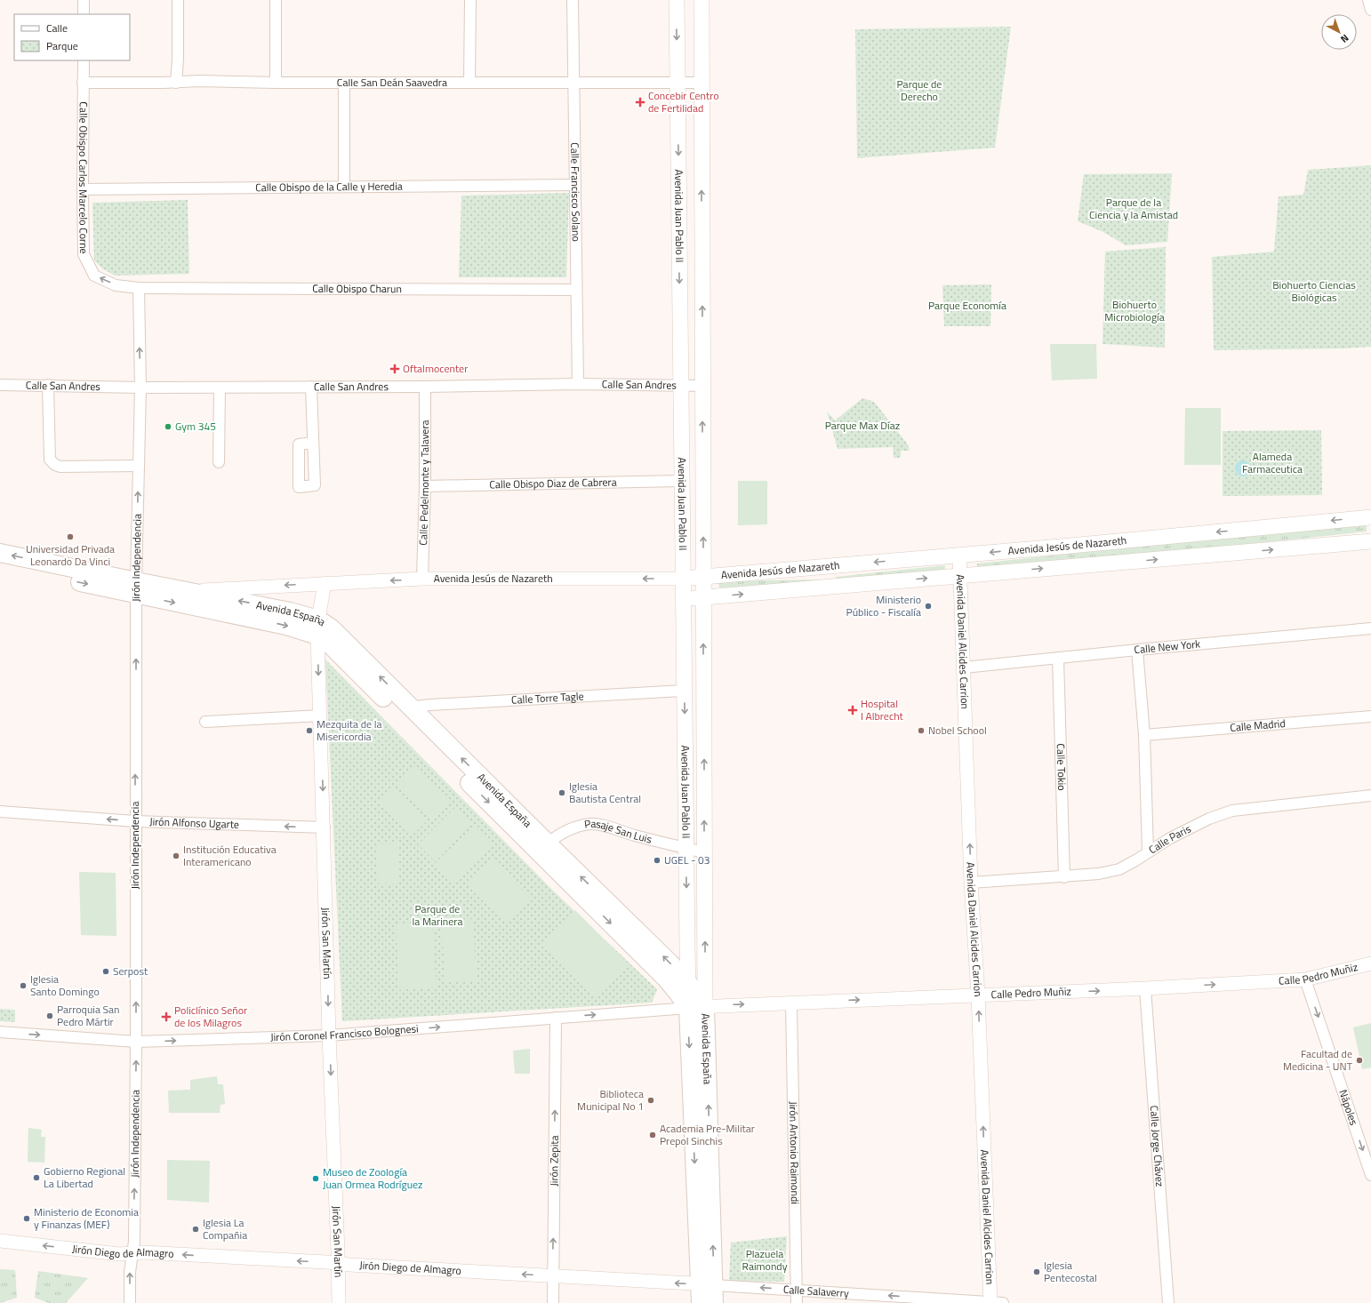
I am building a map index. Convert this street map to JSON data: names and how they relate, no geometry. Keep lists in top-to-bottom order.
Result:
{
  "streets": {
    "main road": ["Avenida Juan Pablo II", "Avenida Jesús de Nazareth", "Avenida España"],
    "street": [
      "Calle San Deán Saavedra",
      "Calle Obispo Carlos Marcelo Corne",
      "Calle Obispo de la Calle y Heredia",
      "Calle Francisco Solano",
      "Calle Obispo Charun",
      "Calle San Andres",
      "Calle Pedelmonte y Talavera",
      "Calle Obispo Diaz de Cabrera",
      "Jirón Independencia",
      "Avenida Daniel Alcides Carrion",
      "Calle New York",
      "Calle Torre Tagle",
      "Calle Madrid",
      "Calle Tokio",
      "Jirón Alfonso Ugarte",
      "Pasaje San Luis",
      "Calle Paris",
      "Jirón San Martín",
      "Calle Pedro Muñiz",
      "Jirón Coronel Francisco Bolognesi",
      "Nápoles",
      "Calle Jorge Chávez",
      "Jirón Antonio Raimondi",
      "Jirón Zepita",
      "Jirón Diego de Almagro",
      "Calle Salaverry"
    ]
  },
  "crossings": [
    ["Calle San Deán Saavedra", "Calle Obispo Carlos Marcelo Corne"],
    ["Calle San Deán Saavedra", "Calle Francisco Solano"],
    ["Calle San Deán Saavedra", "Avenida Juan Pablo II"],
    ["Calle Obispo Carlos Marcelo Corne", "Calle Obispo de la Calle y Heredia"],
    ["Calle Obispo Carlos Marcelo Corne", "Calle Obispo Charun"],
    ["Calle Obispo de la Calle y Heredia", "Calle Francisco Solano"],
    ["Calle Francisco Solano", "Calle Obispo Charun"],
    ["Calle Francisco Solano", "Calle San Andres"],
    ["Avenida Juan Pablo II", "Calle San Andres"],
    ["Avenida Juan Pablo II", "Calle Obispo Diaz de Cabrera"],
    ["Avenida Juan Pablo II", "Avenida Jesús de Nazareth"],
    ["Avenida Juan Pablo II", "Avenida España"],
    ["Avenida Juan Pablo II", "Calle Torre Tagle"],
    ["Avenida Juan Pablo II", "Pasaje San Luis"],
    ["Avenida Juan Pablo II", "Calle Pedro Muñiz"],
    ["Avenida Juan Pablo II", "Jirón Coronel Francisco Bolognesi"],
    ["Calle San Andres", "Calle Pedelmonte y Talavera"],
    ["Calle San Andres", "Jirón Independencia"],
    ["Calle Pedelmonte y Talavera", "Calle Obispo Diaz de Cabrera"],
    ["Calle Pedelmonte y Talavera", "Avenida Jesús de Nazareth"],
    ["Avenida Jesús de Nazareth", "Avenida España"],
    ["Avenida Jesús de Nazareth", "Avenida Daniel Alcides Carrion"],
    ["Avenida Jesús de Nazareth", "Jirón San Martín"],
    ["Jirón Independencia", "Avenida España"],
    ["Jirón Independencia", "Jirón Alfonso Ugarte"],
    ["Jirón Independencia", "Jirón Coronel Francisco Bolognesi"],
    ["Jirón Independencia", "Jirón Diego de Almagro"],
    ["Avenida España", "Calle Torre Tagle"],
    ["Avenida España", "Pasaje San Luis"],
    ["Avenida España", "Jirón San Martín"],
    ["Avenida España", "Calle Pedro Muñiz"],
    ["Avenida España", "Jirón Coronel Francisco Bolognesi"],
    ["Avenida España", "Jirón Diego de Almagro"],
    ["Avenida España", "Calle Salaverry"],
    ["Avenida Daniel Alcides Carrion", "Calle New York"],
    ["Avenida Daniel Alcides Carrion", "Calle Paris"],
    ["Avenida Daniel Alcides Carrion", "Calle Pedro Muñiz"],
    ["Avenida Daniel Alcides Carrion", "Calle Salaverry"],
    ["Calle New York", "Calle Tokio"],
    ["Calle Tokio", "Calle Paris"],
    ["Jirón Alfonso Ugarte", "Jirón San Martín"],
    ["Jirón San Martín", "Jirón Coronel Francisco Bolognesi"],
    ["Jirón San Martín", "Jirón Diego de Almagro"],
    ["Calle Pedro Muñiz", "Jirón Coronel Francisco Bolognesi"],
    ["Calle Pedro Muñiz", "Nápoles"],
    ["Calle Pedro Muñiz", "Calle Jorge Chávez"],
    ["Calle Pedro Muñiz", "Jirón Antonio Raimondi"],
    ["Jirón Coronel Francisco Bolognesi", "Jirón Zepita"],
    ["Jirón Antonio Raimondi", "Calle Salaverry"],
    ["Jirón Zepita", "Jirón Diego de Almagro"],
    ["Jirón Diego de Almagro", "Calle Salaverry"]
  ],
  "one_way": [
    "Calle Obispo Carlos Marcelo Corne",
    "Jirón Independencia",
    "Avenida Daniel Alcides Carrion",
    "Jirón Alfonso Ugarte",
    "Jirón San Martín",
    "Calle Pedro Muñiz",
    "Jirón Coronel Francisco Bolognesi",
    "Nápoles",
    "Jirón Zepita",
    "Jirón Diego de Almagro",
    "Calle Salaverry"
  ],
  "parks": [
    "Parque de Derecho",
    "Parque de la Ciencia y la Amistad",
    "Biohuerto Ciencias Biológicas",
    "Biohuerto Microbiología",
    "Parque Economía",
    "Parque Max Díaz",
    "Alameda Farmaceutica",
    "Parque de la Marinera",
    "Plazuela Raimondy"
  ],
  "places": {
    "health": [
      "Concebir Centro de Fertilidad",
      "Oftalmocenter",
      "Hospital I Albrecht",
      "Policlínico Señor de los Milagros"
    ],
    "other": [
      "Gym 345",
      "Universidad Privada Leonardo Da Vinci",
      "Ministerio Público - Fiscalía",
      "Mezquita de la Misericordia",
      "Nobel School",
      "Iglesia Bautista Central",
      "Institución Educativa Interamericano",
      "UGEL - 03",
      "Serpost",
      "Iglesia Santo Domingo",
      "Parroquia San Pedro Mártir",
      "Facultad de Medicina - UNT",
      "Biblioteca Municipal No 1",
      "Academia Pre-Militar Prepol Sinchis",
      "Gobierno Regional La Libertad",
      "Museo de Zoología Juan Ormea Rodríguez",
      "Ministerio de Economia y Finanzas (MEF)",
      "Iglesia La Compañia",
      "Iglesia Pentecostal"
    ]
  },
  "legend": ["Calle", "Parque"],
  "north": "bottom right"
}
